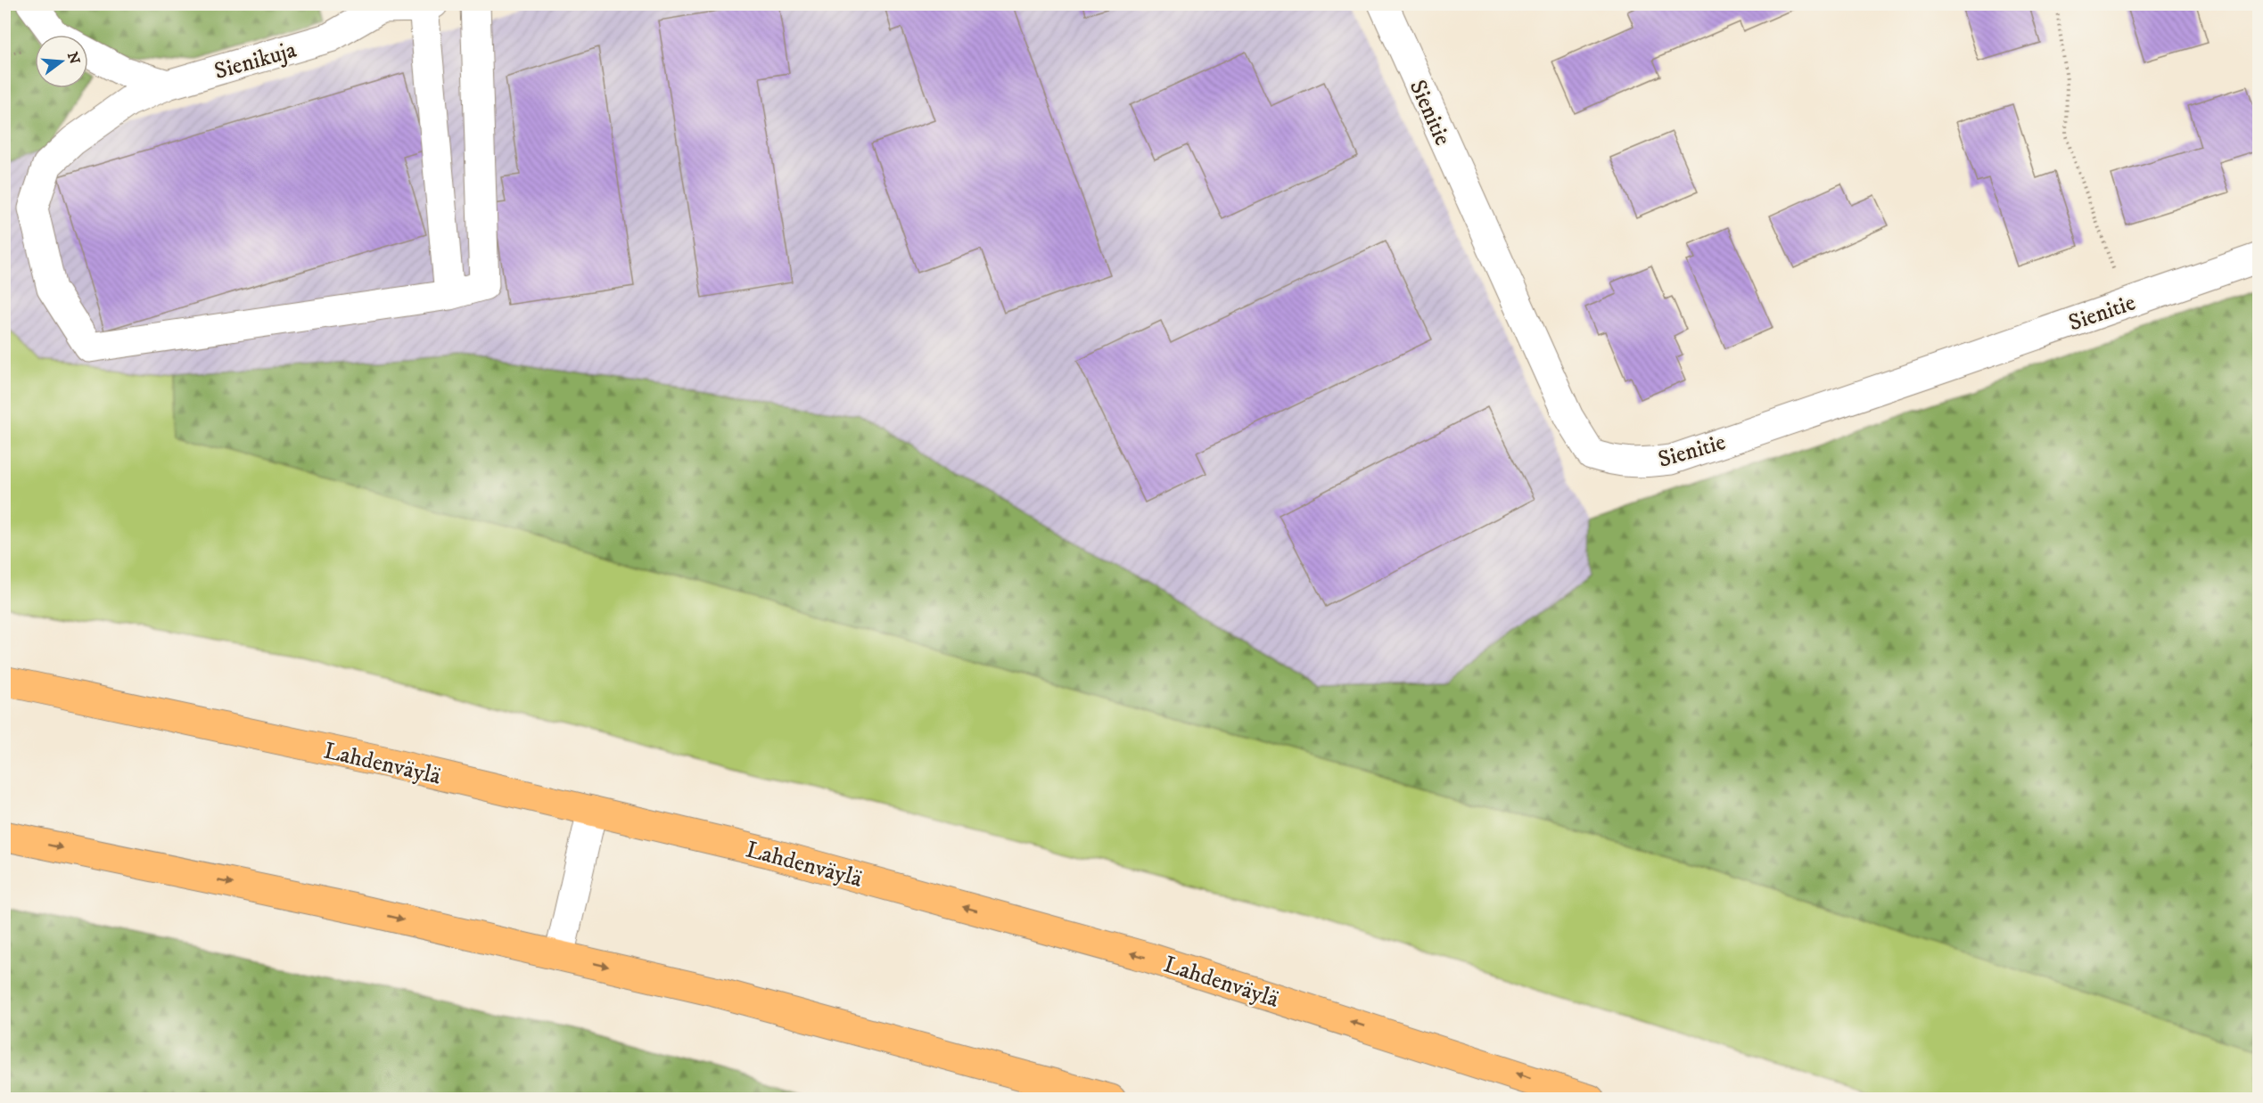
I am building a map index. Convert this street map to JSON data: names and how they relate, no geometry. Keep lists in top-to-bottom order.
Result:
{
  "streets": {
    "highway": ["Lahdenväylä"],
    "street": ["Sienikuja", "Sienitie"]
  },
  "north": "right"
}
